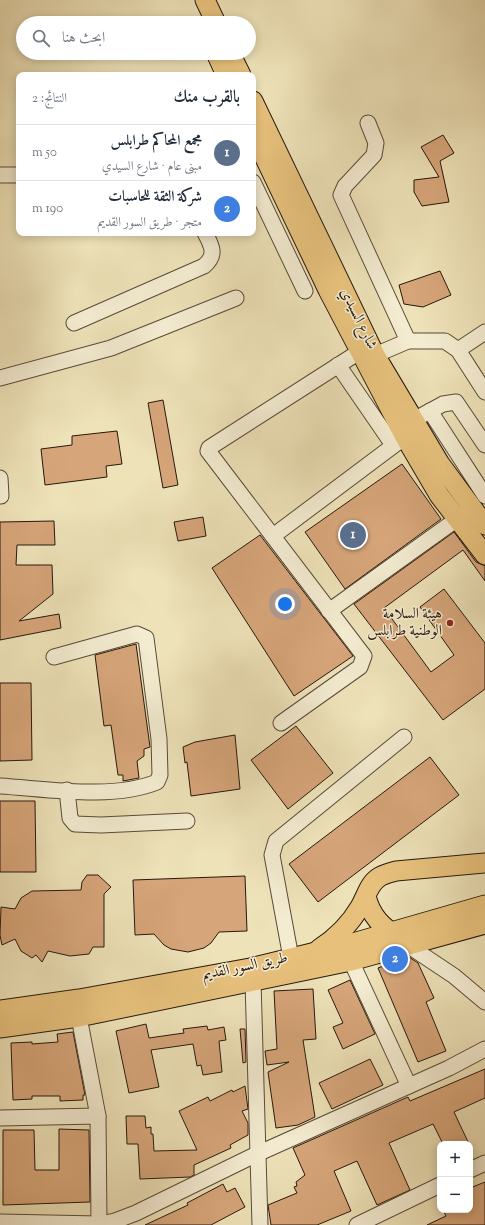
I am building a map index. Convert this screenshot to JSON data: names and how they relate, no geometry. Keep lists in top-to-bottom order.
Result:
{
  "streets": {
    "main road": ["شارع السيدي", "طريق السور القديم"]
  },
  "places": ["هيئة السلامة الوطنية طرابلس"],
  "page": {
    "search": "ابحث هنا",
    "heading": ["بالقرب منك", "النتائج: 2"],
    "list": [
      {
        "mark": "1",
        "name": "مجمع المحاكم طرابلس",
        "note": "مبنى عام · شارع السيدي",
        "value": "50 m"
      },
      {
        "mark": "2",
        "name": "شركة الثقة للحاسبات",
        "note": "متجر · طريق السور القديم",
        "value": "190 m"
      }
    ],
    "pins": ["1", "2"],
    "map_buttons": ["+", "−"]
  }
}
